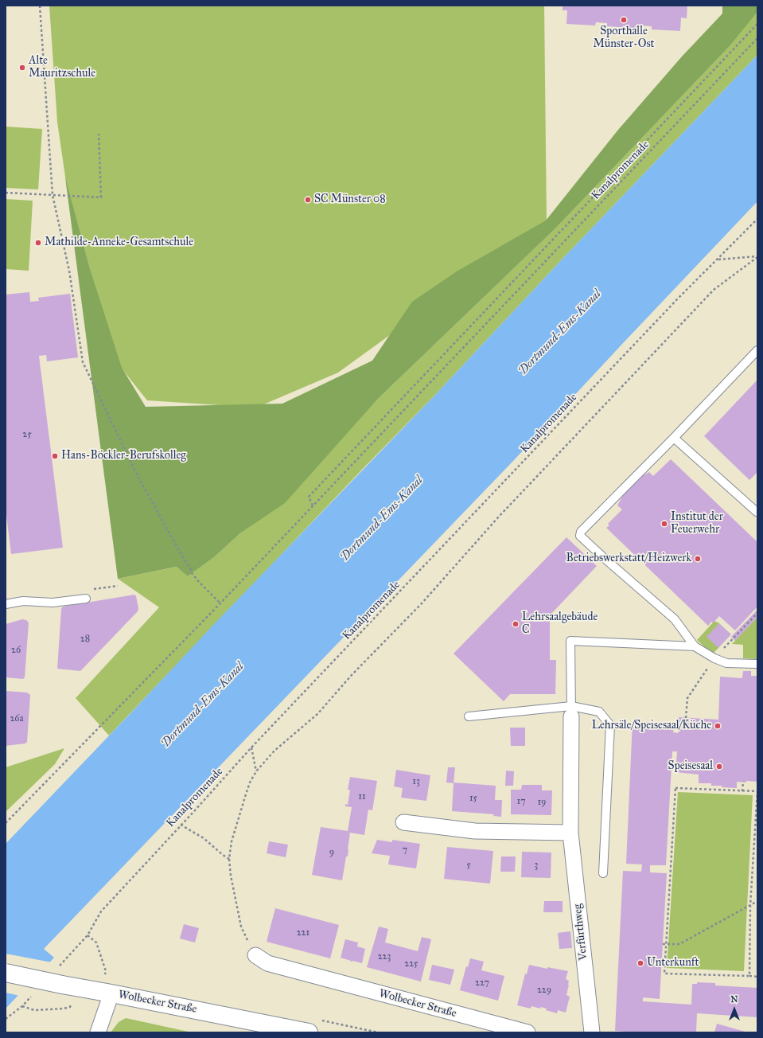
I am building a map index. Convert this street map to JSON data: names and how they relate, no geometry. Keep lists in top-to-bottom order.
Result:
{
  "streets": {
    "main road": ["Wolbecker Straße"],
    "street": ["Verfürthweg"],
    "path": ["Kanalpromenade"]
  },
  "water": ["Dortmund-Ems-Kanal"],
  "places": [
    "Sporthalle Münster-Ost",
    "Alte Mauritzschule",
    "SC Münster 08",
    "Mathilde-Anneke-Gesamtschule",
    "Hans-Böckler-Berufskolleg",
    "Institut der Feuerwehr",
    "Betriebswerkstatt/Heizwerk",
    "Lehrsaalgebäude C",
    "Lehrsäle/Speisesaal/Küche",
    "Speisesaal",
    "Unterkunft"
  ],
  "house_numbers": [
    "25",
    "28",
    "26",
    "26a",
    "13",
    "11",
    "15",
    "17",
    "19",
    "7",
    "9",
    "5",
    "3",
    "221",
    "223",
    "225",
    "227",
    "229"
  ],
  "north": "top"
}
